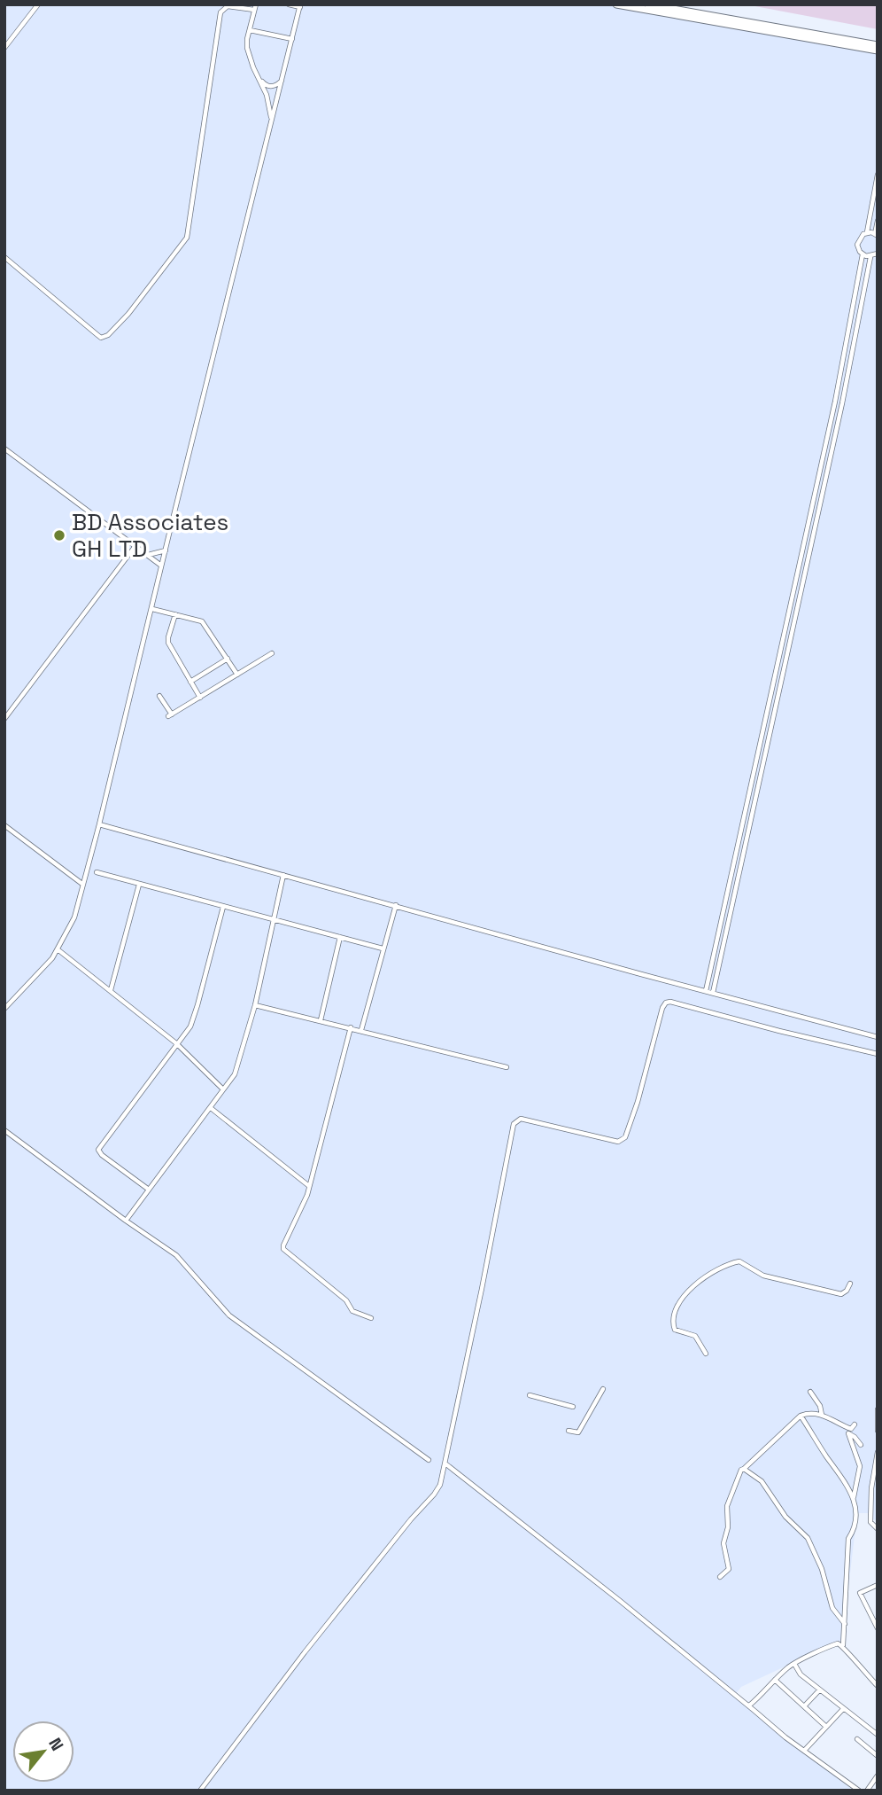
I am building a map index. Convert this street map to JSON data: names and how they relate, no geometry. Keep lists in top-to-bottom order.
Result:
{
  "places": ["BD Associates GH LTD"],
  "north": "top right"
}
